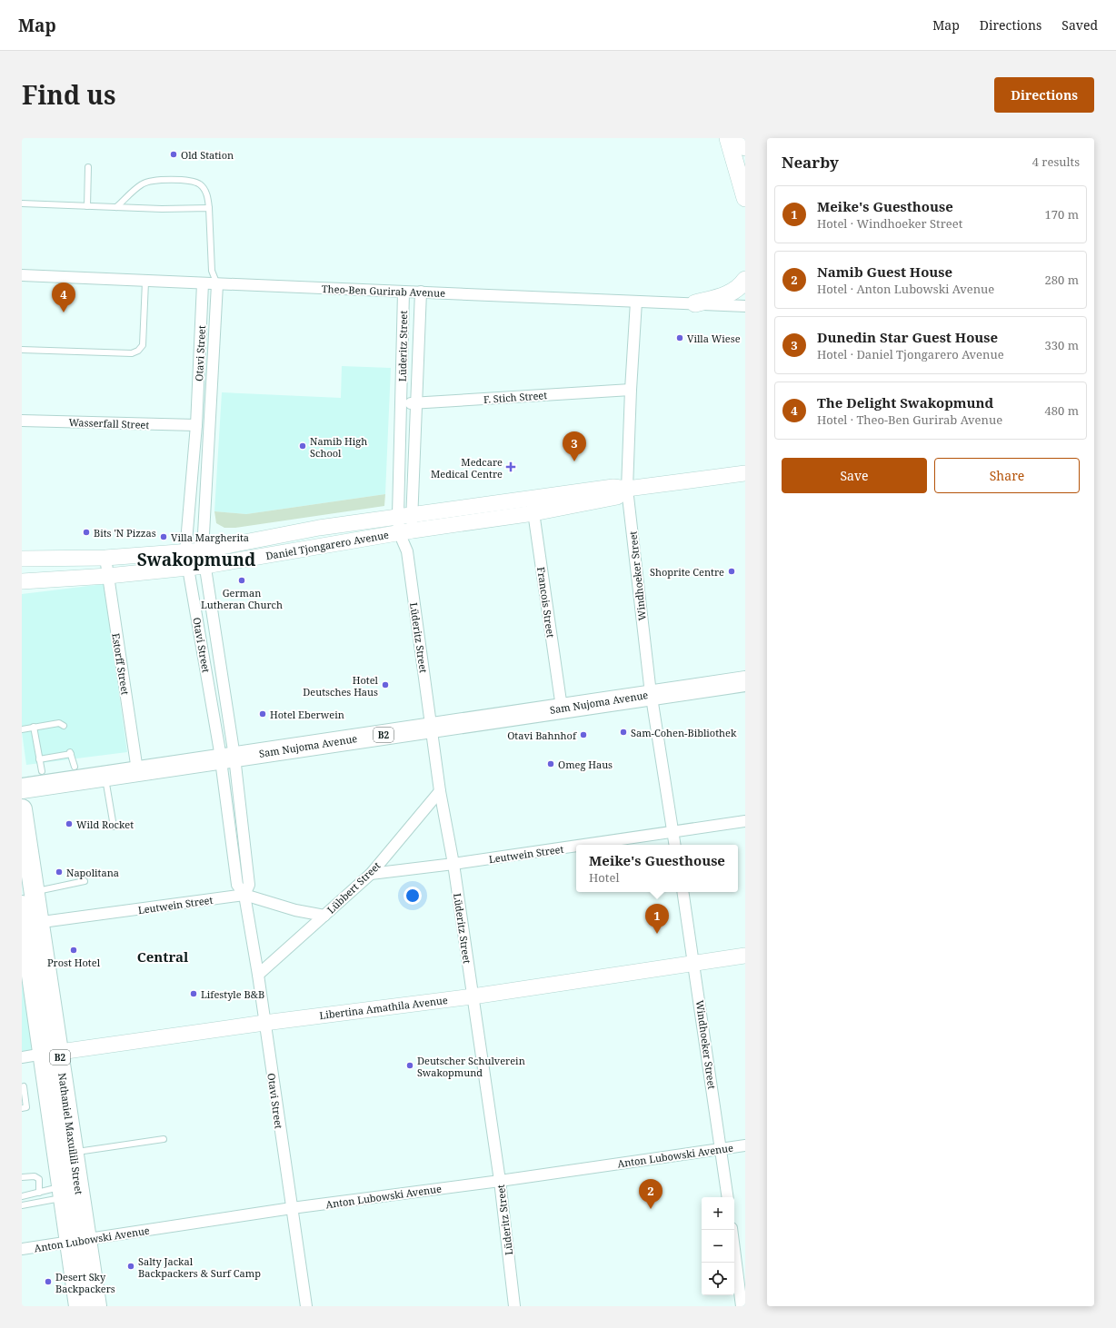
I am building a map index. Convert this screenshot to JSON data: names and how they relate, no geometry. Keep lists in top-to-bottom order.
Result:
{
  "streets": {
    "highway": ["Sam Nujoma Avenue", "B2", "Nathaniel Maxuilili Street"],
    "street": [
      "Theo-Ben Gurirab Avenue",
      "Lüderitz Street",
      "Otavi Street",
      "F. Stich Street",
      "Wasserfall Street",
      "Daniel Tjongarero Avenue",
      "Windhoeker Street",
      "Francois Street",
      "Estorff Street",
      "Leutwein Street",
      "Lübbert Street",
      "Libertina Amathila Avenue",
      "Anton Lubowski Avenue"
    ]
  },
  "crossings": [
    ["Theo-Ben Gurirab Avenue", "Lüderitz Street"],
    ["Theo-Ben Gurirab Avenue", "Otavi Street"],
    ["Theo-Ben Gurirab Avenue", "Windhoeker Street"],
    ["Lüderitz Street", "F. Stich Street"],
    ["Lüderitz Street", "Daniel Tjongarero Avenue"],
    ["Lüderitz Street", "Sam Nujoma Avenue"],
    ["Lüderitz Street", "Leutwein Street"],
    ["Lüderitz Street", "Lübbert Street"],
    ["Lüderitz Street", "Libertina Amathila Avenue"],
    ["Lüderitz Street", "Anton Lubowski Avenue"],
    ["Otavi Street", "Wasserfall Street"],
    ["Otavi Street", "Daniel Tjongarero Avenue"],
    ["Otavi Street", "Sam Nujoma Avenue"],
    ["Otavi Street", "Leutwein Street"],
    ["Otavi Street", "Lübbert Street"],
    ["Otavi Street", "Libertina Amathila Avenue"],
    ["Otavi Street", "Anton Lubowski Avenue"],
    ["F. Stich Street", "Windhoeker Street"],
    ["Daniel Tjongarero Avenue", "Windhoeker Street"],
    ["Daniel Tjongarero Avenue", "Francois Street"],
    ["Daniel Tjongarero Avenue", "Estorff Street"],
    ["Windhoeker Street", "Sam Nujoma Avenue"],
    ["Windhoeker Street", "Leutwein Street"],
    ["Windhoeker Street", "Libertina Amathila Avenue"],
    ["Windhoeker Street", "Anton Lubowski Avenue"],
    ["Francois Street", "Sam Nujoma Avenue"],
    ["Estorff Street", "Sam Nujoma Avenue"],
    ["Leutwein Street", "Lübbert Street"],
    ["Leutwein Street", "Nathaniel Maxuilili Street"],
    ["Libertina Amathila Avenue", "Nathaniel Maxuilili Street"],
    ["Nathaniel Maxuilili Street", "Anton Lubowski Avenue"]
  ],
  "districts": ["Swakopmund", "Central"],
  "places": {
    "other": [
      "Old Station",
      "Villa Wiese",
      "Namib High School",
      "Bits 'N Pizzas",
      "Villa Margherita",
      "Shoprite Centre",
      "German Lutheran Church",
      "Hotel Deutsches Haus",
      "Hotel Eberwein",
      "Sam-Cohen-Bibliothek",
      "Otavi Bahnhof",
      "Omeg Haus",
      "Wild Rocket",
      "Napolitana",
      "Prost Hotel",
      "Lifestyle B&B",
      "Deutscher Schulverein Swakopmund",
      "Salty Jackal Backpackers & Surf Camp",
      "Desert Sky Backpackers"
    ],
    "health": ["Medcare Medical Centre"]
  },
  "page": {
    "header": "Map",
    "nav": ["Map", "Directions", "Saved"],
    "title": "Find us",
    "buttons": [
      "Directions",
      ["Save", "Share"]
    ],
    "heading": ["Nearby", "4 results"],
    "list": [
      {
        "mark": "1",
        "name": "Meike's Guesthouse",
        "note": "Hotel · Windhoeker Street",
        "value": "170 m"
      },
      {
        "mark": "2",
        "name": "Namib Guest House",
        "note": "Hotel · Anton Lubowski Avenue",
        "value": "280 m"
      },
      {
        "mark": "3",
        "name": "Dunedin Star Guest House",
        "note": "Hotel · Daniel Tjongarero Avenue",
        "value": "330 m"
      },
      {
        "mark": "4",
        "name": "The Delight Swakopmund",
        "note": "Hotel · Theo-Ben Gurirab Avenue",
        "value": "480 m"
      }
    ],
    "pins": [
      "4",
      "3",
      "1",
      "2"
    ],
    "popup": ["Meike's Guesthouse", "Hotel"],
    "map_buttons": ["+", "−"]
  }
}
